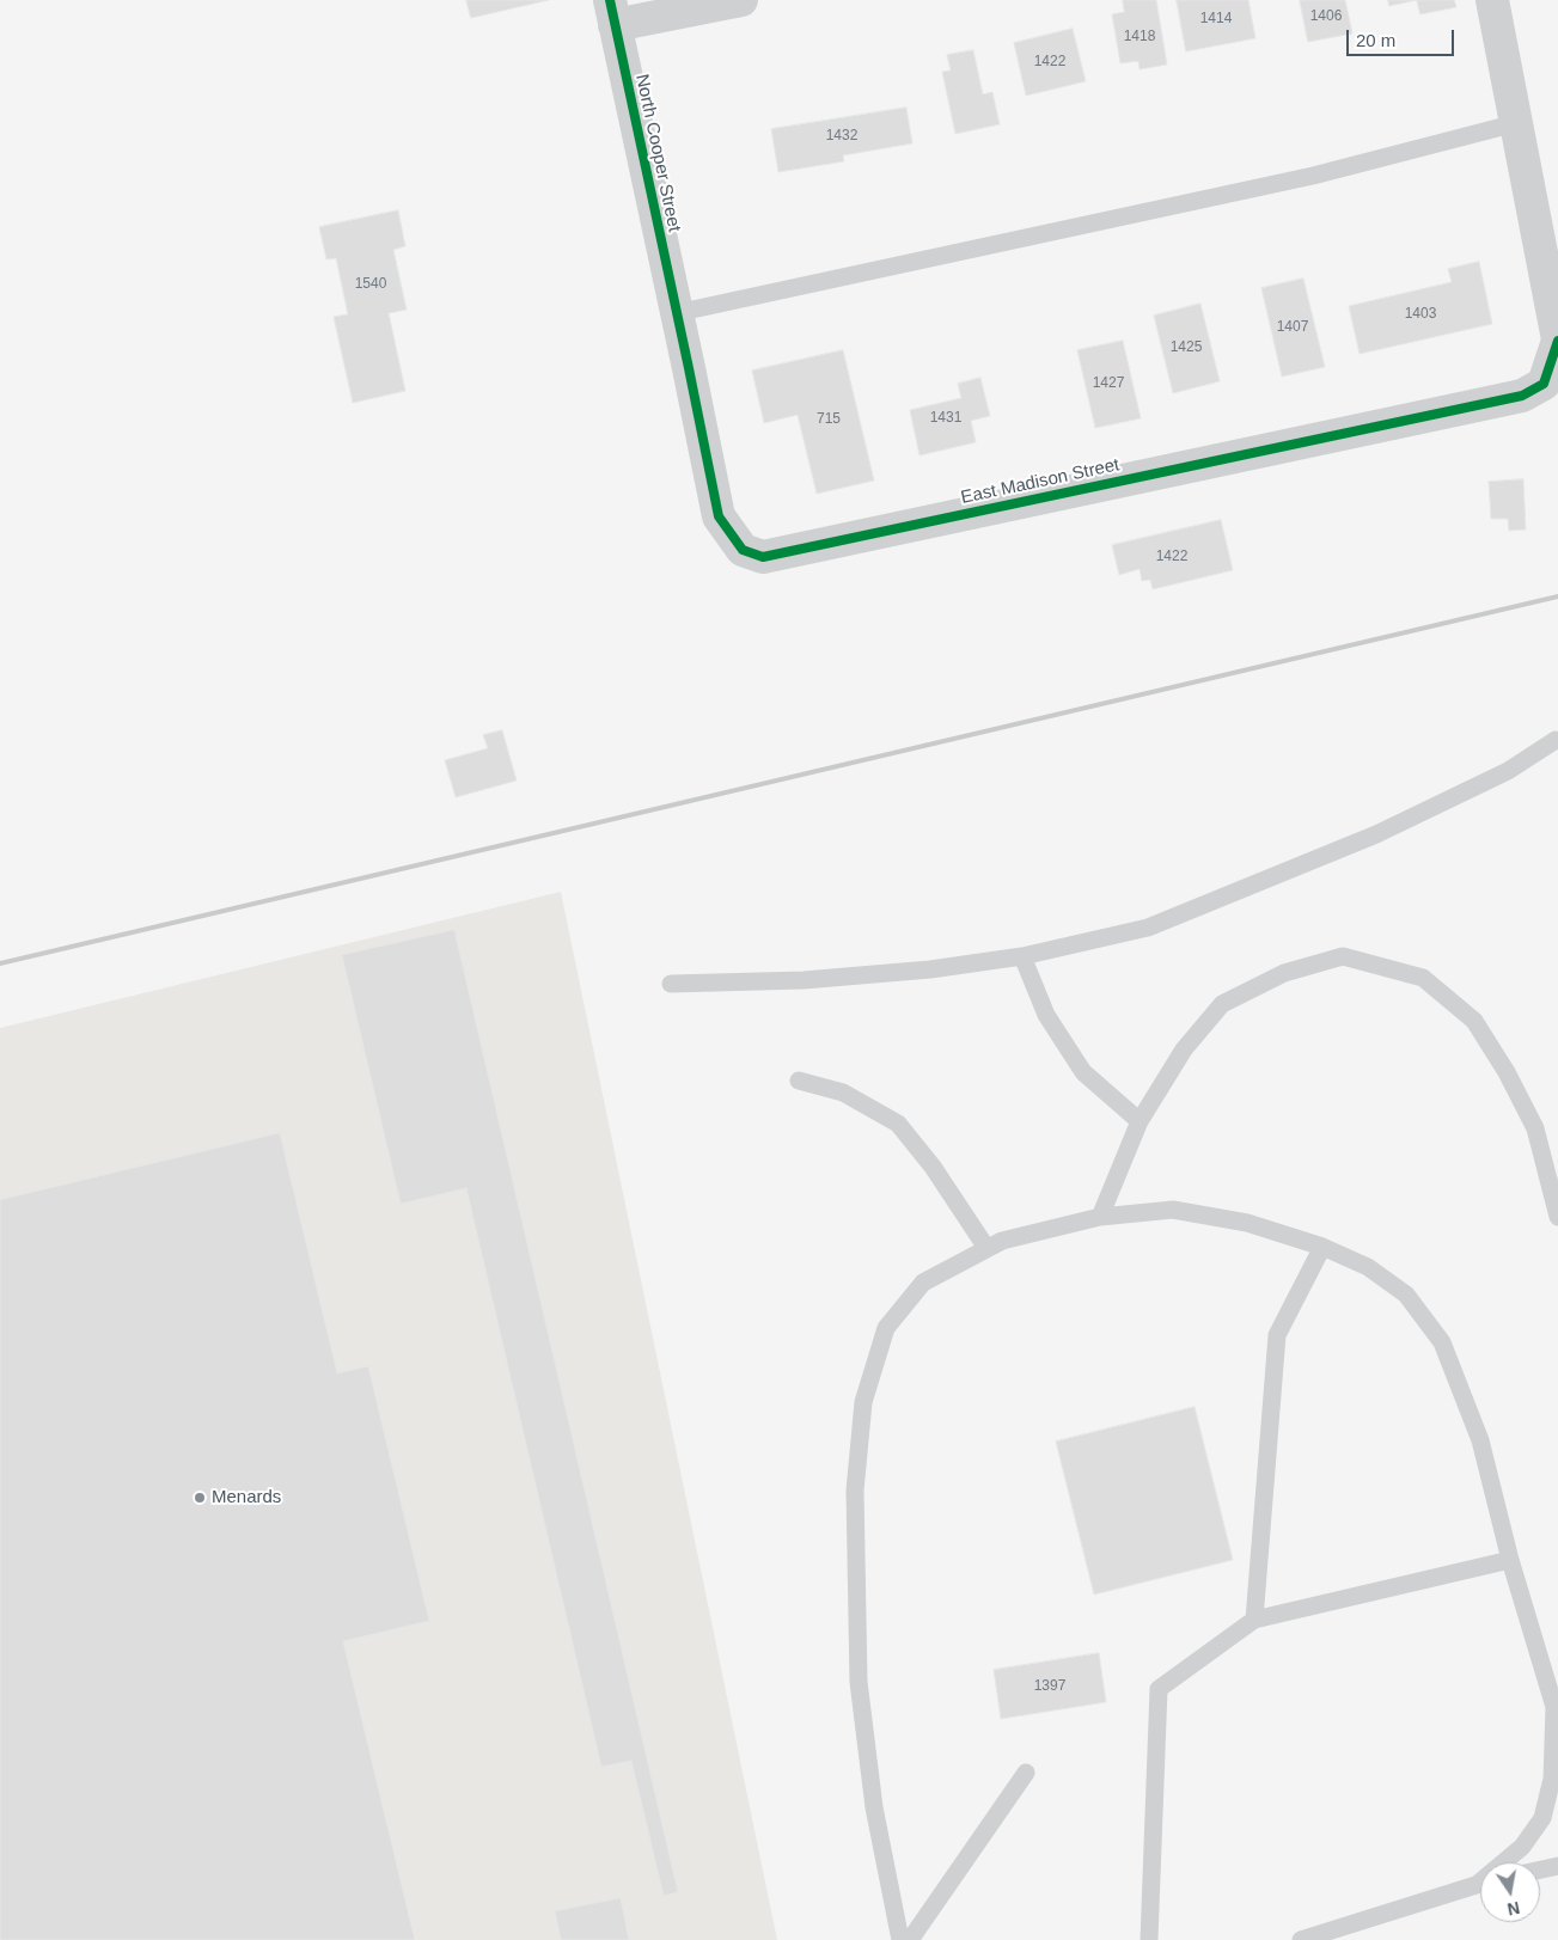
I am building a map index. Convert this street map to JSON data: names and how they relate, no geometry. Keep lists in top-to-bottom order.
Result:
{
  "streets": {
    "street": ["North Cooper Street", "East Madison Street"]
  },
  "crossings": [
    ["North Cooper Street", "East Madison Street"]
  ],
  "places": ["Menards"],
  "house_numbers": [
    "1406",
    "1414",
    "1418",
    "1422",
    "1432",
    "1540",
    "1403",
    "1407",
    "1425",
    "1427",
    "1431",
    "715",
    "1422",
    "1397"
  ],
  "scale_bar": "20 m",
  "north": "bottom"
}
